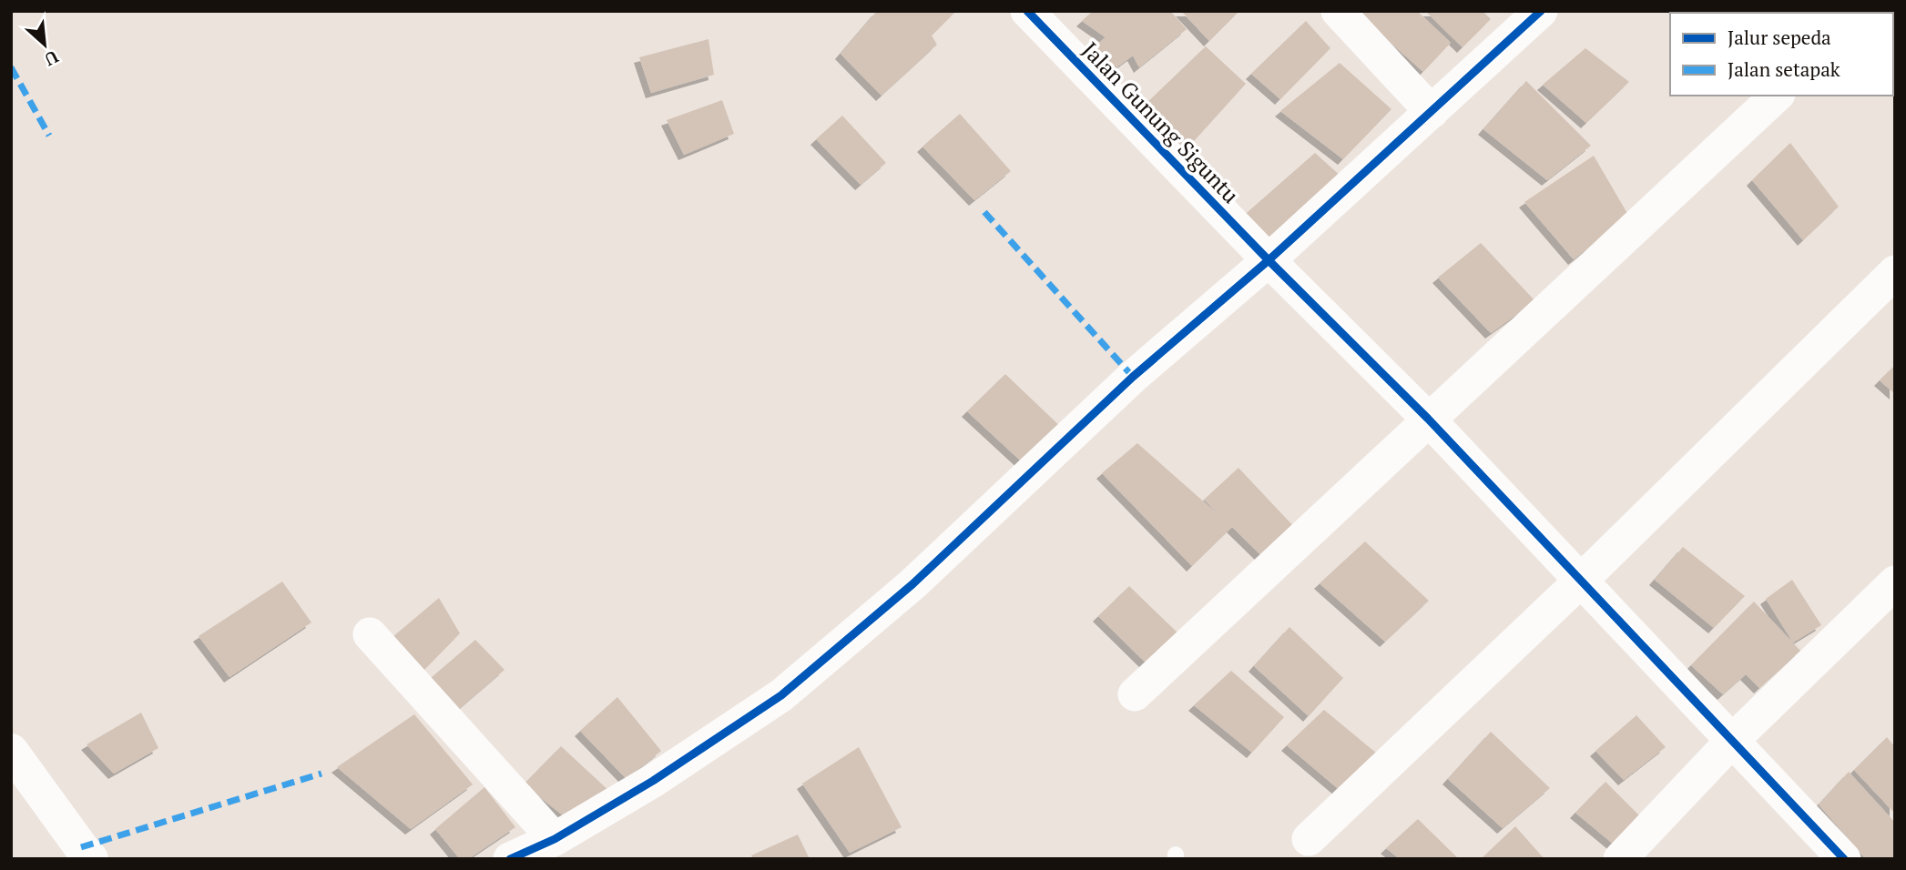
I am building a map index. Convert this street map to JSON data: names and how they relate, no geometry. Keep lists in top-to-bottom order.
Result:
{
  "streets": {
    "street": ["Jalan Gunung Siguntu"]
  },
  "legend": ["Jalur sepeda", "Jalan setapak"],
  "north": "bottom right"
}
